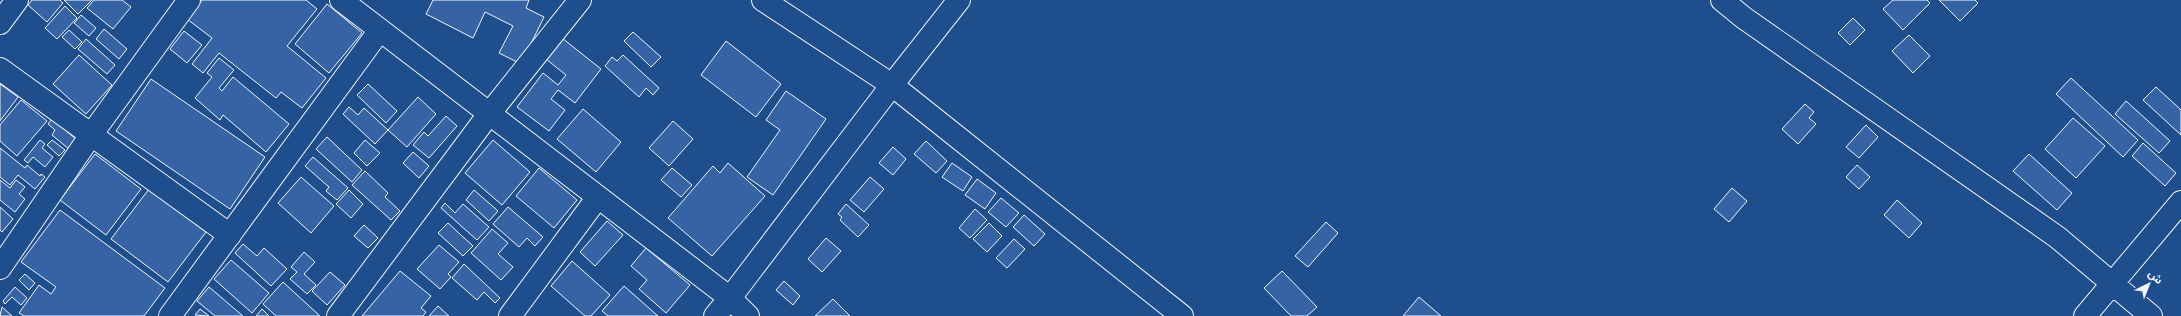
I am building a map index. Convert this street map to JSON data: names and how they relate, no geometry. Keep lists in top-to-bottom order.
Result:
{
  "north": "top right"
}
